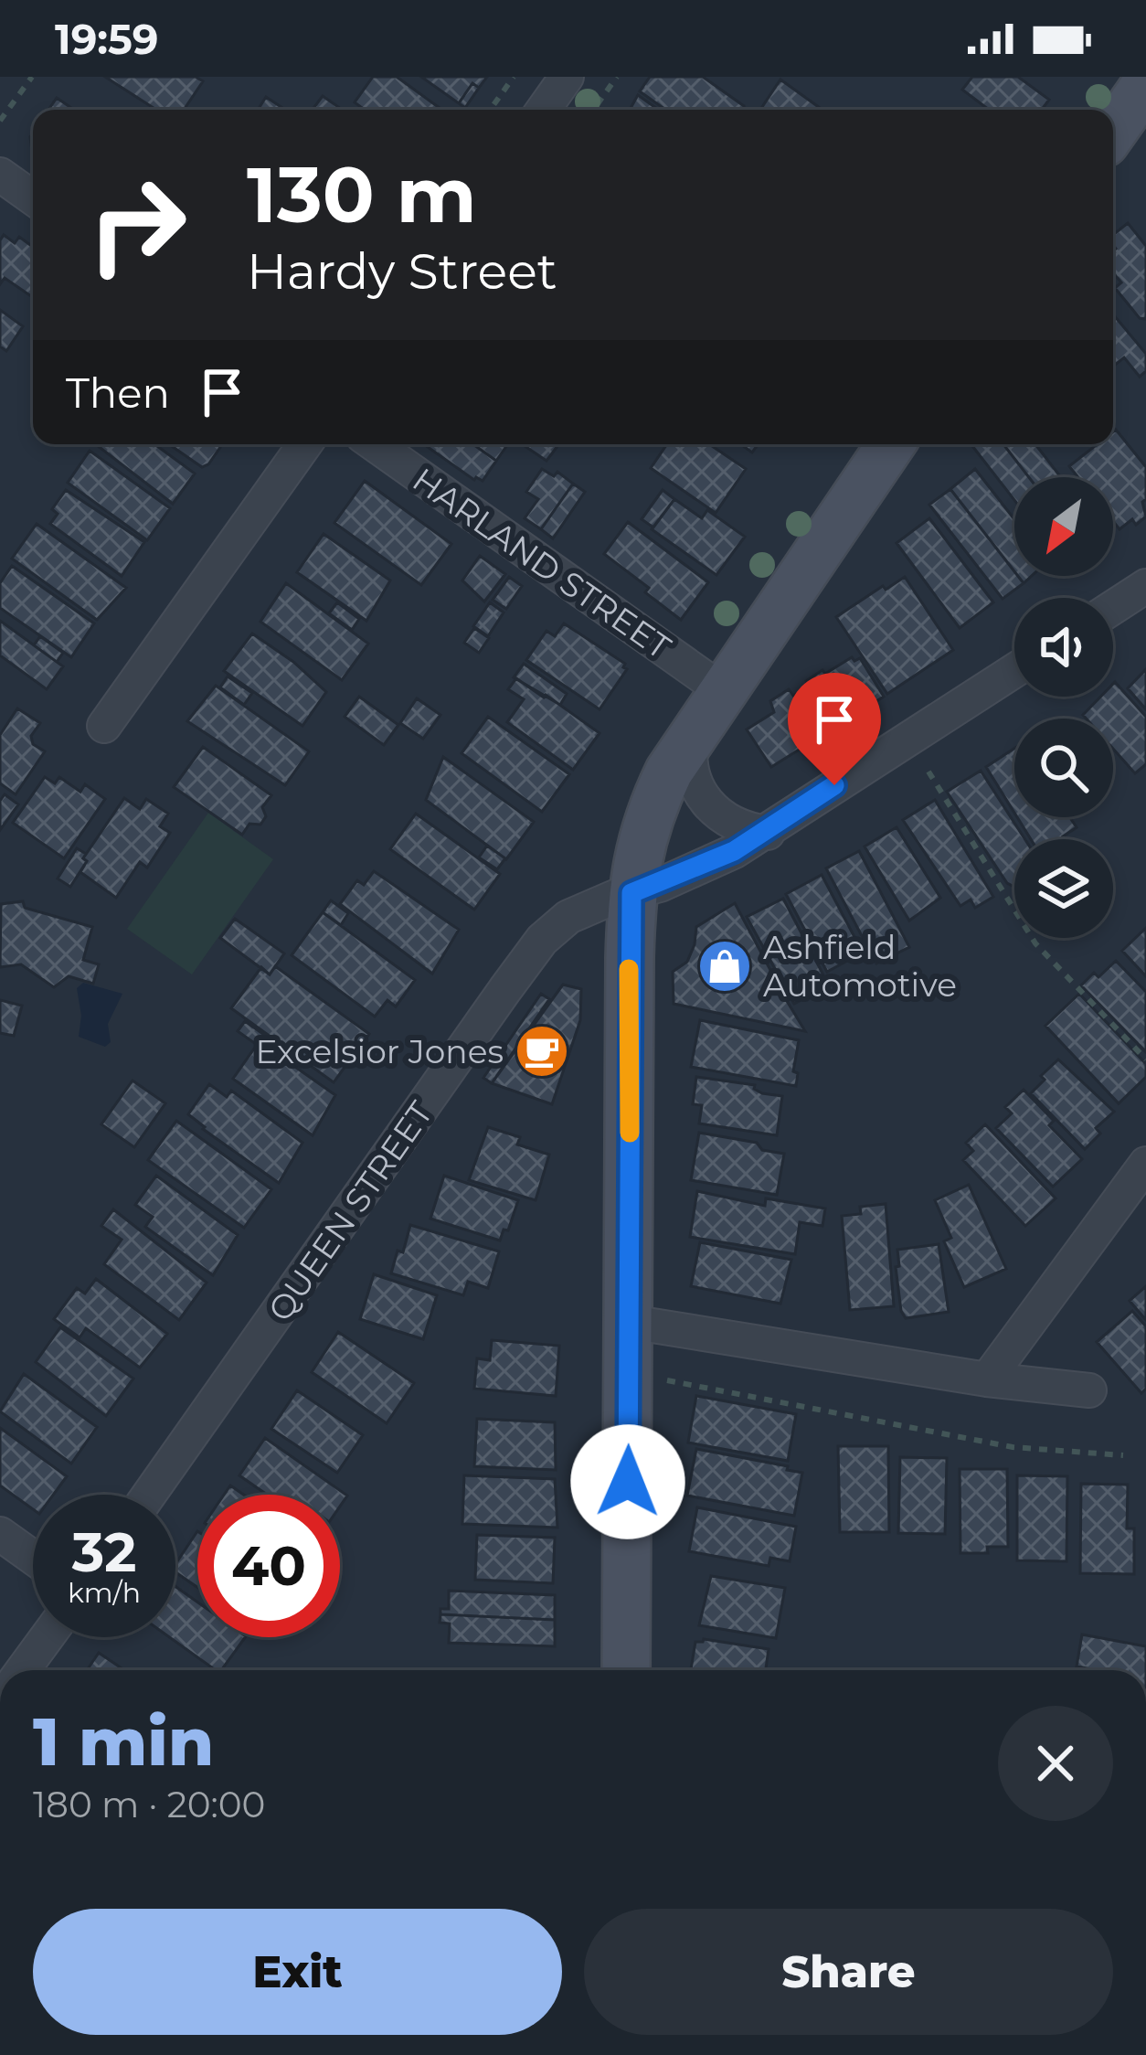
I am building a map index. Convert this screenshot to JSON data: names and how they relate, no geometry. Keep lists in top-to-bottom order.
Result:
{
  "streets": {
    "street": ["HARLAND STREET", "QUEEN STREET"]
  },
  "places": {
    "shop": ["Ashfield Automotive"],
    "cafe": ["Excelsior Jones"]
  },
  "north": "bottom left",
  "page": {
    "status": "19:59",
    "turn": ["130 m", "Hardy Street"],
    "then": "Then",
    "speed": "32 km/h",
    "limit": "40",
    "heading": ["1 min", "180 m · 20:00"],
    "buttons": ["Exit", "Share"]
  }
}
